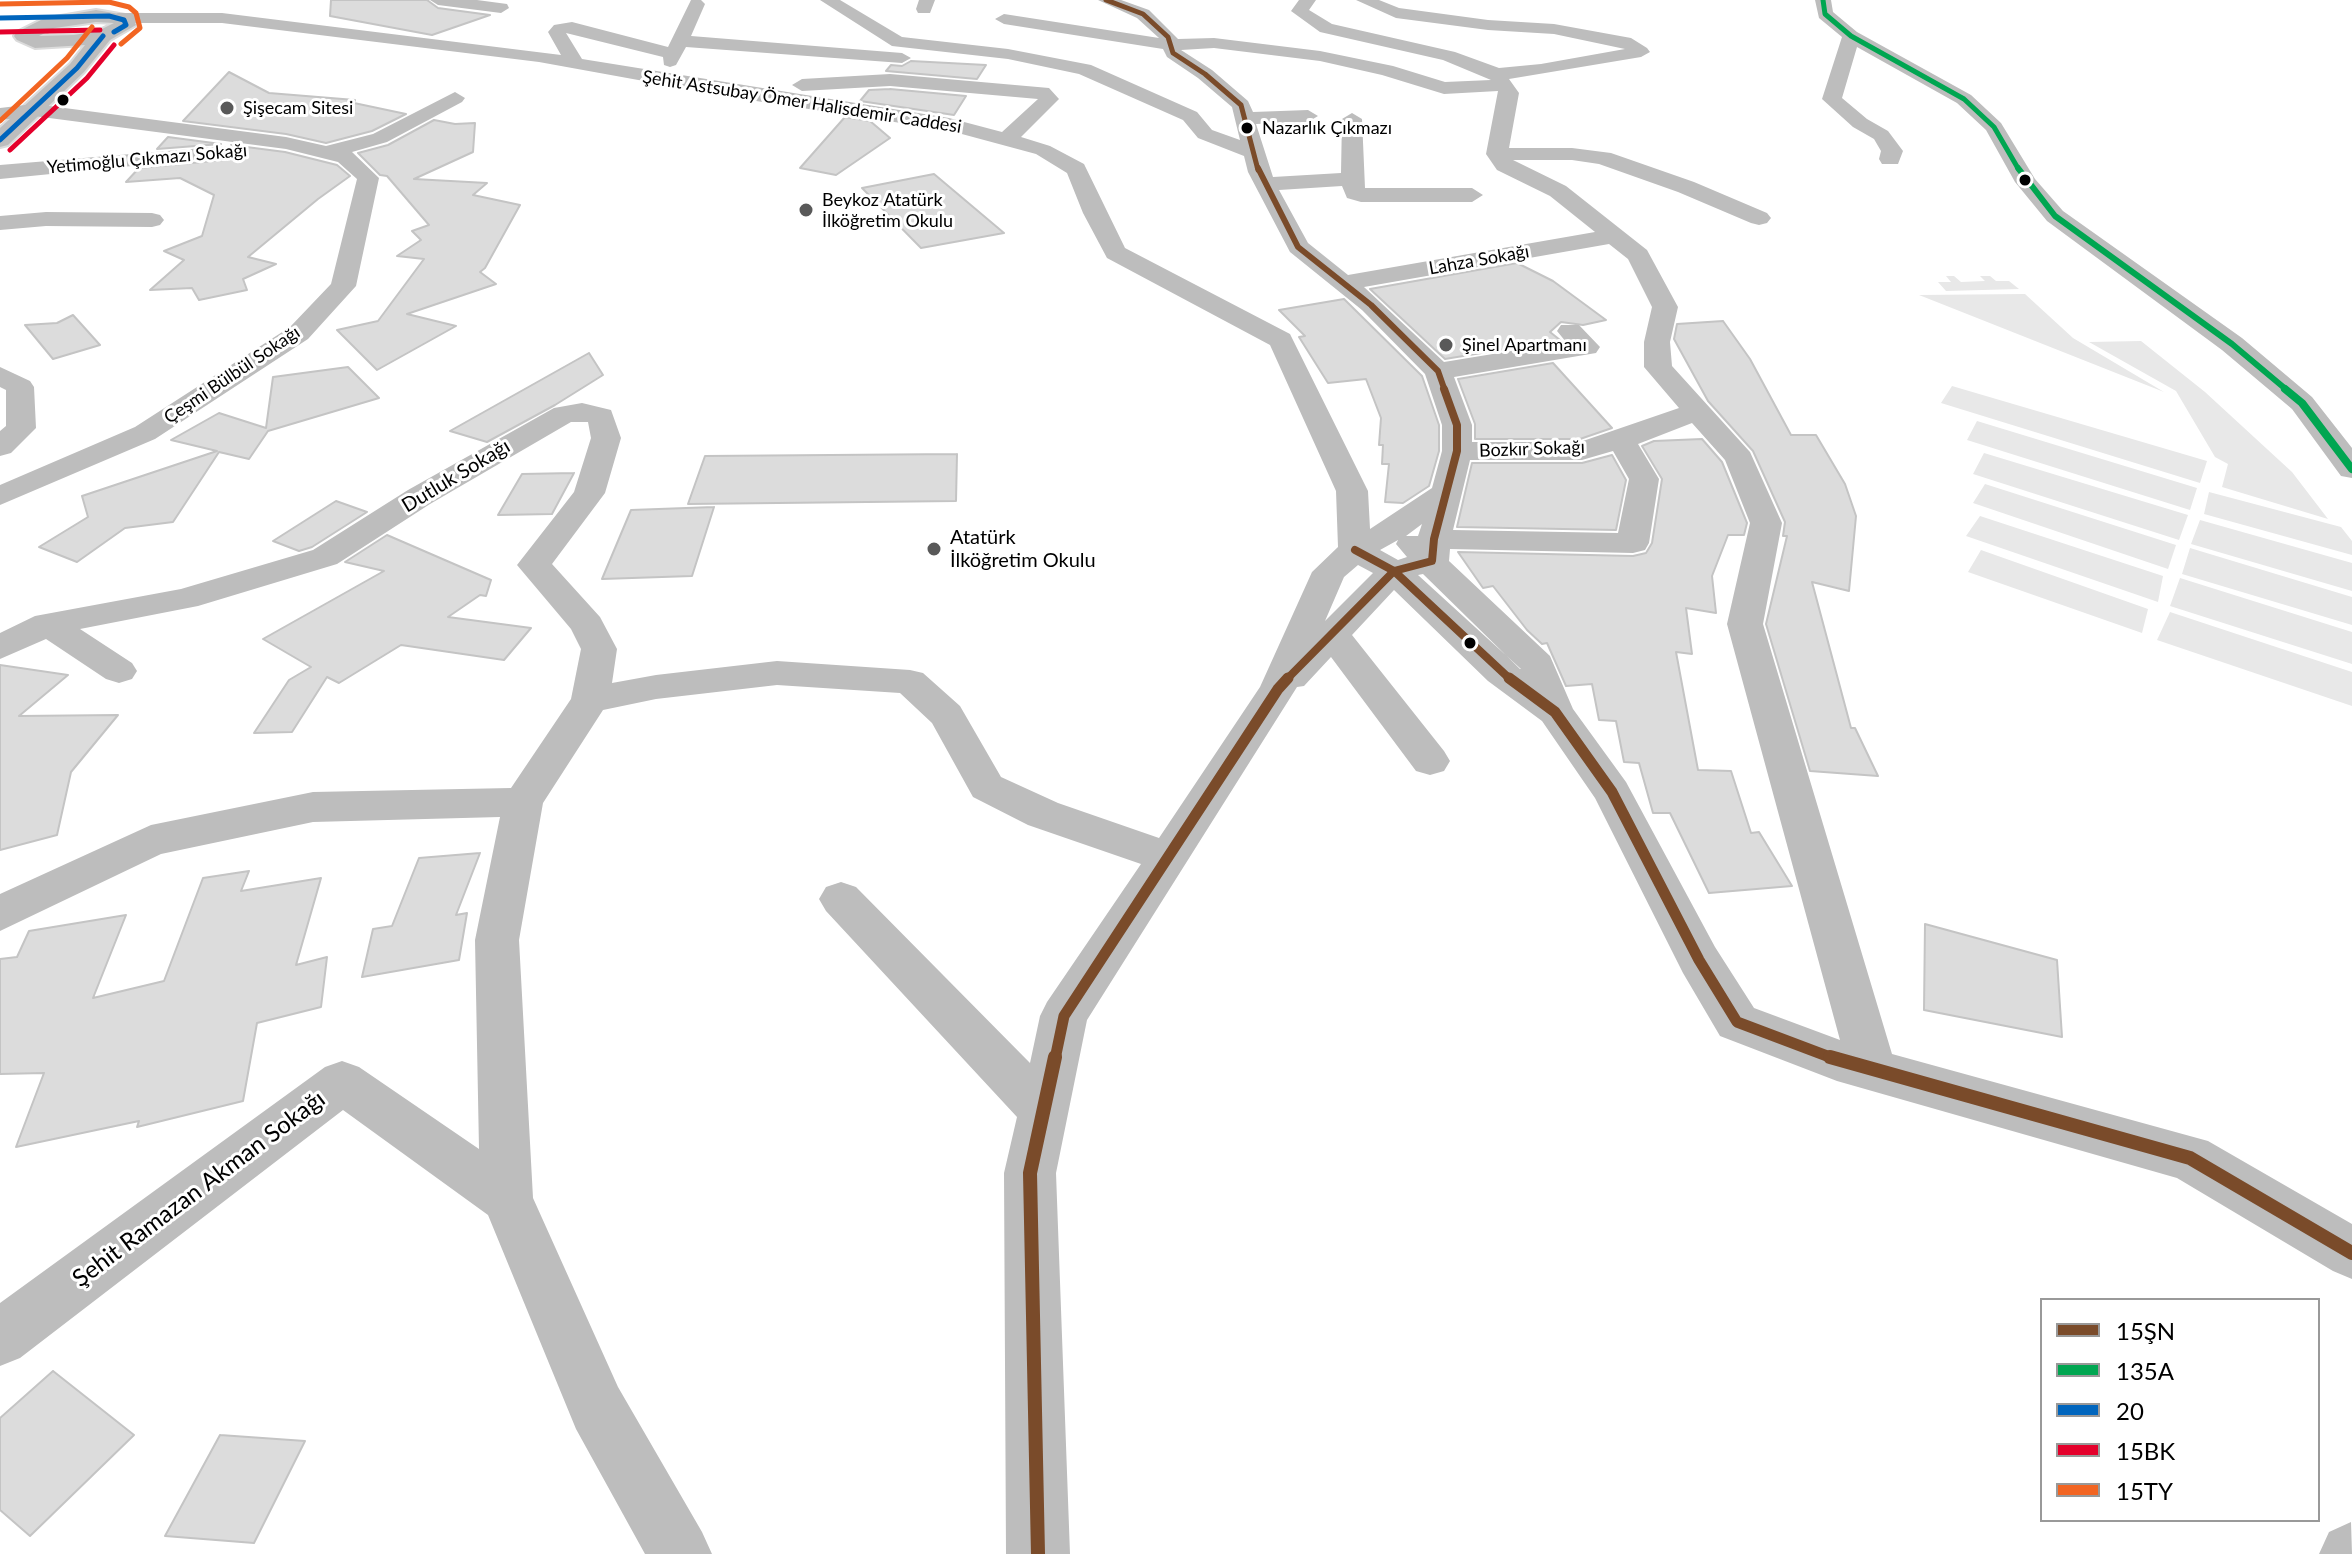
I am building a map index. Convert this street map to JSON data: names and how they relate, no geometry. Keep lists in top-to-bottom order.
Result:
{
  "streets": {
    "street": [
      "Şehit Astsubay Ömer Halisdemir Caddesi",
      "Yetimoğlu Çıkmazı Sokağı",
      "Lahza Sokağı",
      "Çeşmi Bülbül Sokağı",
      "Bozkır Sokağı",
      "Dutluk Sokağı",
      "Şehit Ramazan Akman Sokağı"
    ]
  },
  "crossings": [
    ["Yetimoğlu Çıkmazı Sokağı", "Çeşmi Bülbül Sokağı"]
  ],
  "places": [
    "Şişecam Sitesi",
    "Nazarlık Çıkmazı",
    "Beykoz Atatürk İlköğretim Okulu",
    "Şinel Apartmanı",
    "Atatürk İlköğretim Okulu"
  ],
  "lines": [
    "transit line 15ŞN",
    "transit line 135A",
    "transit line 15TY",
    "transit line 20",
    "transit line 15BK"
  ],
  "legend": [
    "15ŞN",
    "135A",
    "20",
    "15BK",
    "15TY"
  ]
}
